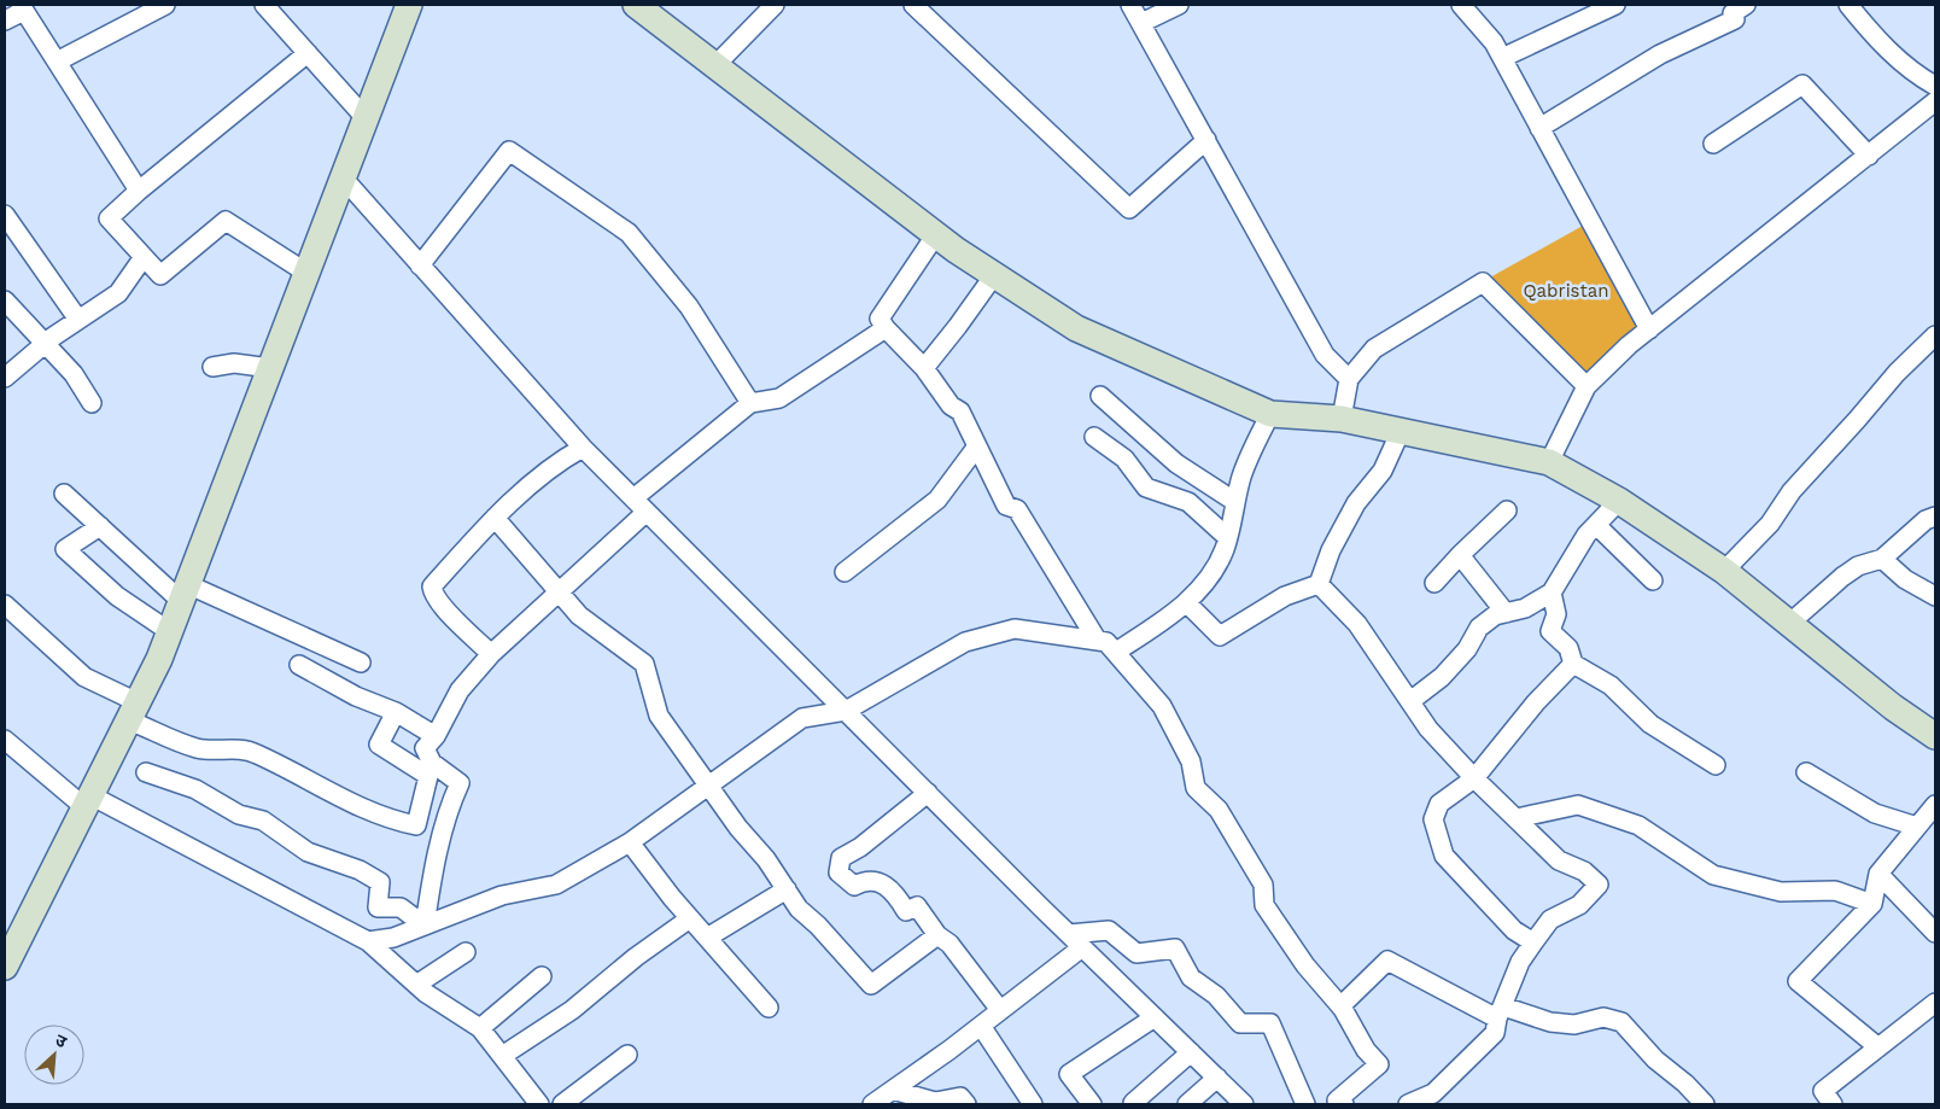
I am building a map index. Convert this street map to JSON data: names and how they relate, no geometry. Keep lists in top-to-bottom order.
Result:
{
  "parks": ["Qabristan"],
  "north": "top right"
}
